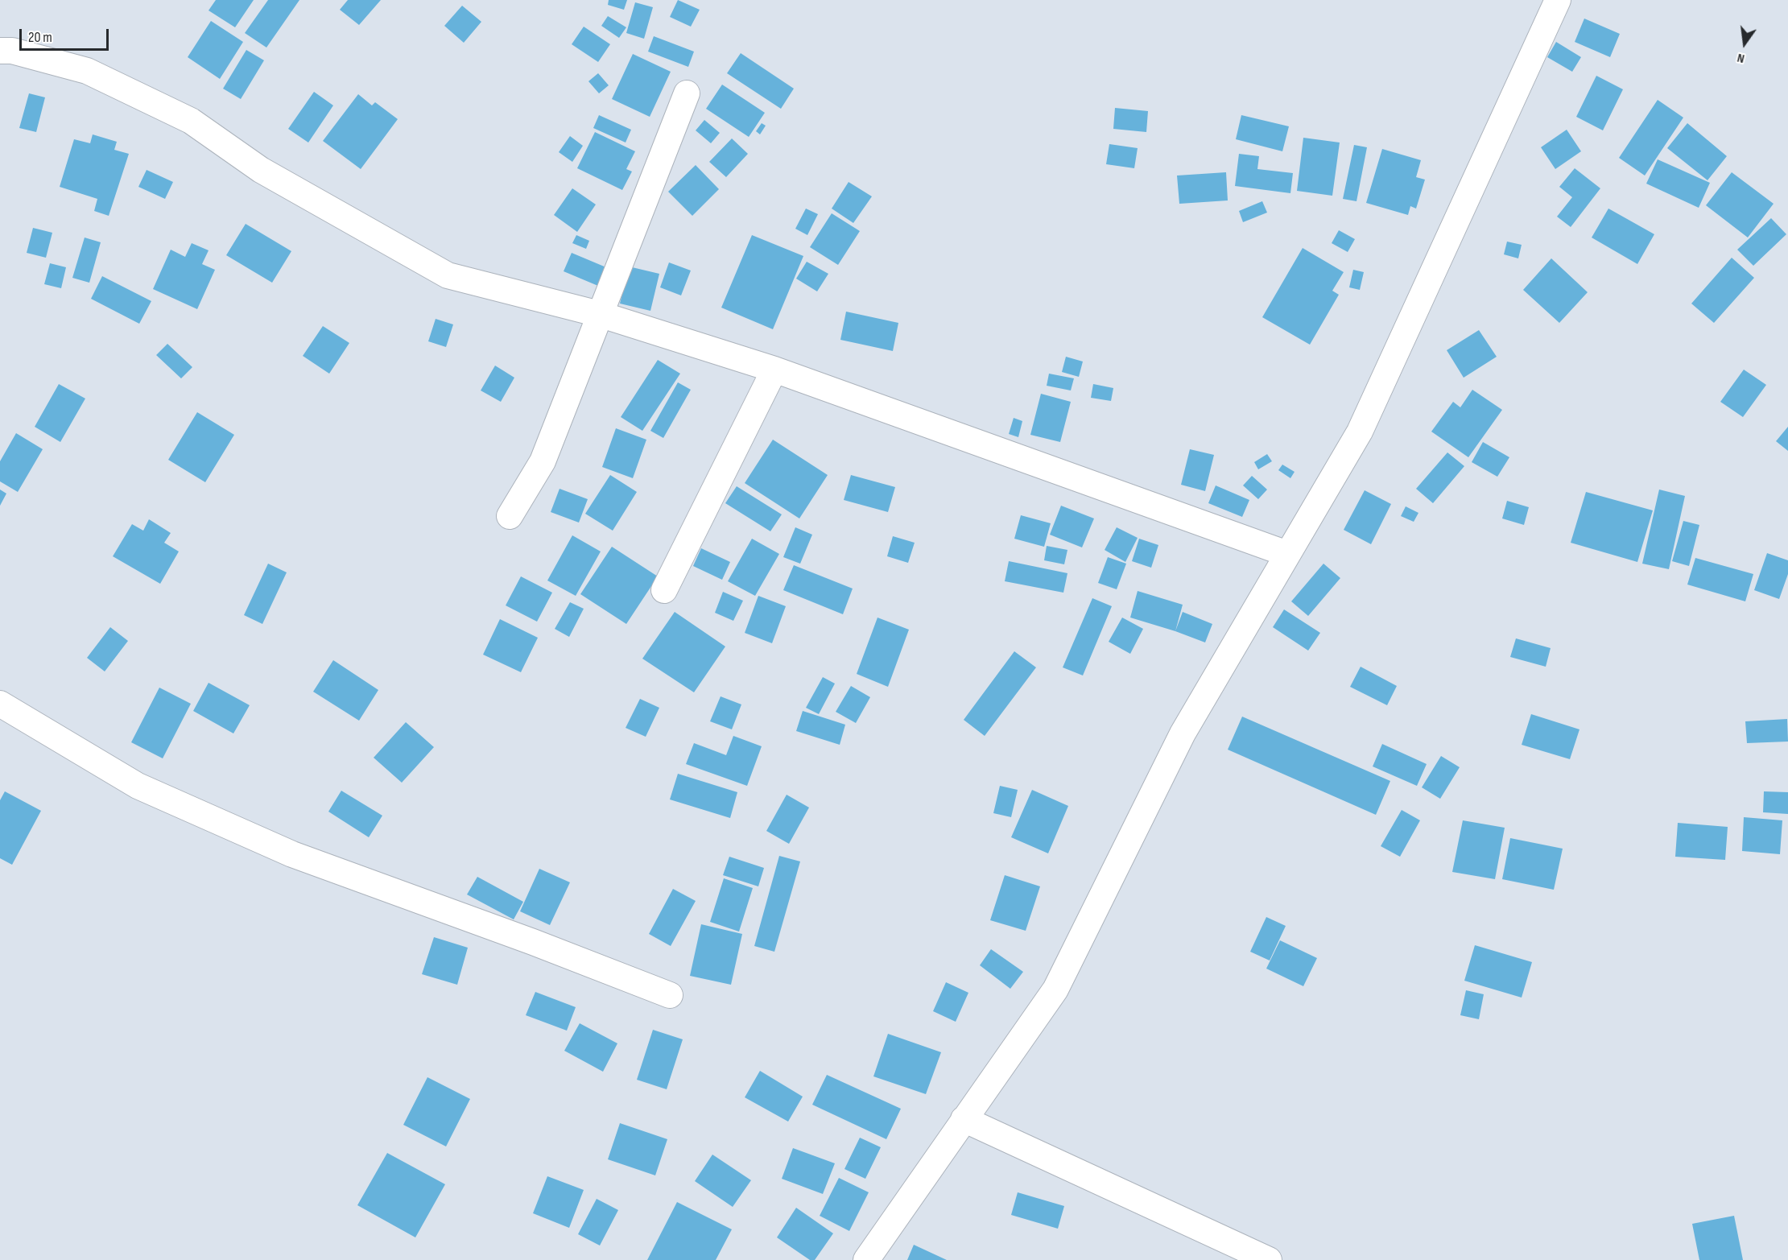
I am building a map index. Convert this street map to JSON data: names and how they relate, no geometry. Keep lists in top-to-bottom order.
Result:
{
  "scale_bar": "20 m",
  "north": "bottom"
}
